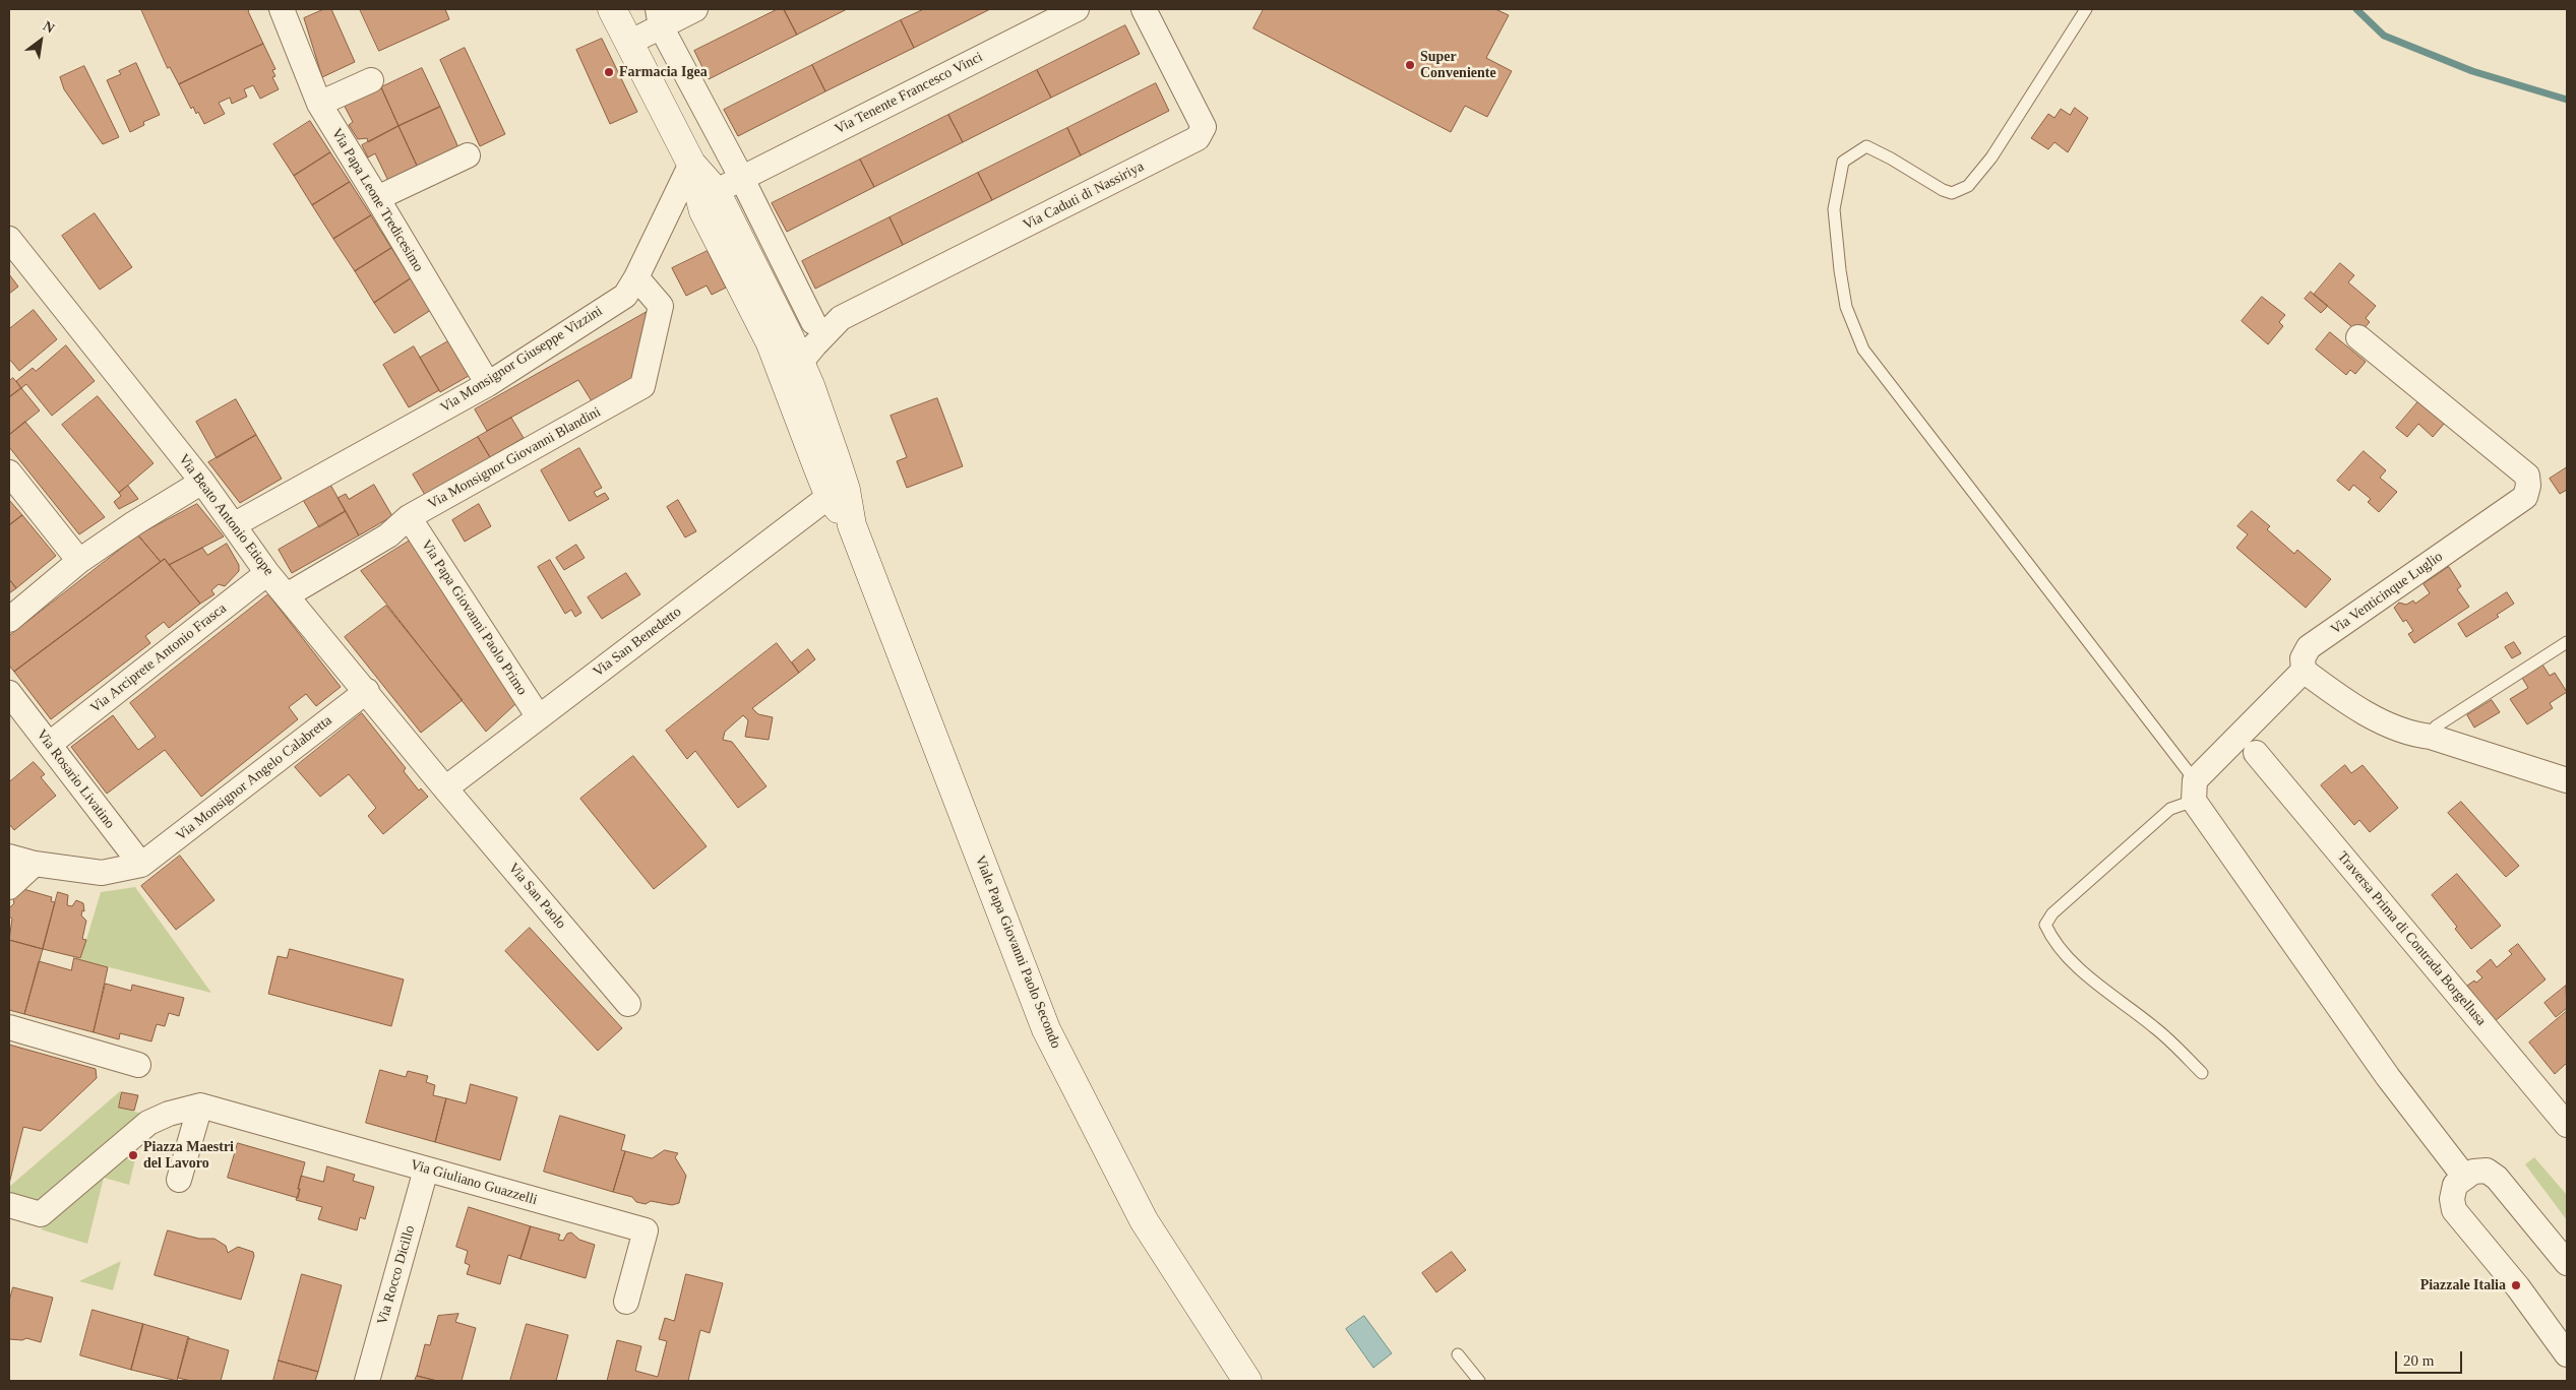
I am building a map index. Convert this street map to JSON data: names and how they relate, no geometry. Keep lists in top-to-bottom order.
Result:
{
  "streets": {
    "street": [
      "Via Tenente Francesco Vinci",
      "Via Caduti di Nassiriya",
      "Via Papa Leone Tredicesimo",
      "Via Monsignor Giuseppe Vizzini",
      "Via Monsignor Giovanni Blandini",
      "Via Beato Antonio Etiope",
      "Via Venticinque Luglio",
      "Via Papa Giovanni Paolo Primo",
      "Via San Benedetto",
      "Via Arciprete Antonio Frasca",
      "Via Monsignor Angelo Calabretta",
      "Via Rosario Livatino",
      "Via San Paolo",
      "Traversa Prima di Contrada Borgellusa",
      "Viale Papa Giovanni Paolo Secondo",
      "Via Giuliano Guazzelli",
      "Via Rocco Dicillo"
    ]
  },
  "crossings": [
    ["Via Papa Leone Tredicesimo", "Via Monsignor Giuseppe Vizzini"],
    ["Via Monsignor Giuseppe Vizzini", "Via Monsignor Giovanni Blandini"],
    ["Via Monsignor Giuseppe Vizzini", "Via Beato Antonio Etiope"],
    ["Via Monsignor Giovanni Blandini", "Via Beato Antonio Etiope"],
    ["Via Monsignor Giovanni Blandini", "Via Papa Giovanni Paolo Primo"],
    ["Via Beato Antonio Etiope", "Via San Benedetto"],
    ["Via Beato Antonio Etiope", "Via Arciprete Antonio Frasca"],
    ["Via Beato Antonio Etiope", "Via Monsignor Angelo Calabretta"],
    ["Via Beato Antonio Etiope", "Via San Paolo"],
    ["Via Papa Giovanni Paolo Primo", "Via San Benedetto"],
    ["Via San Benedetto", "Via San Paolo"],
    ["Via San Benedetto", "Viale Papa Giovanni Paolo Secondo"],
    ["Via Arciprete Antonio Frasca", "Via Rosario Livatino"],
    ["Via Monsignor Angelo Calabretta", "Via Rosario Livatino"],
    ["Via Giuliano Guazzelli", "Via Rocco Dicillo"]
  ],
  "places": [
    "Super Conveniente",
    "Farmacia Igea",
    "Piazza Maestri del Lavoro",
    "Piazzale Italia"
  ],
  "scale_bar": "20 m",
  "north": "top right"
}
